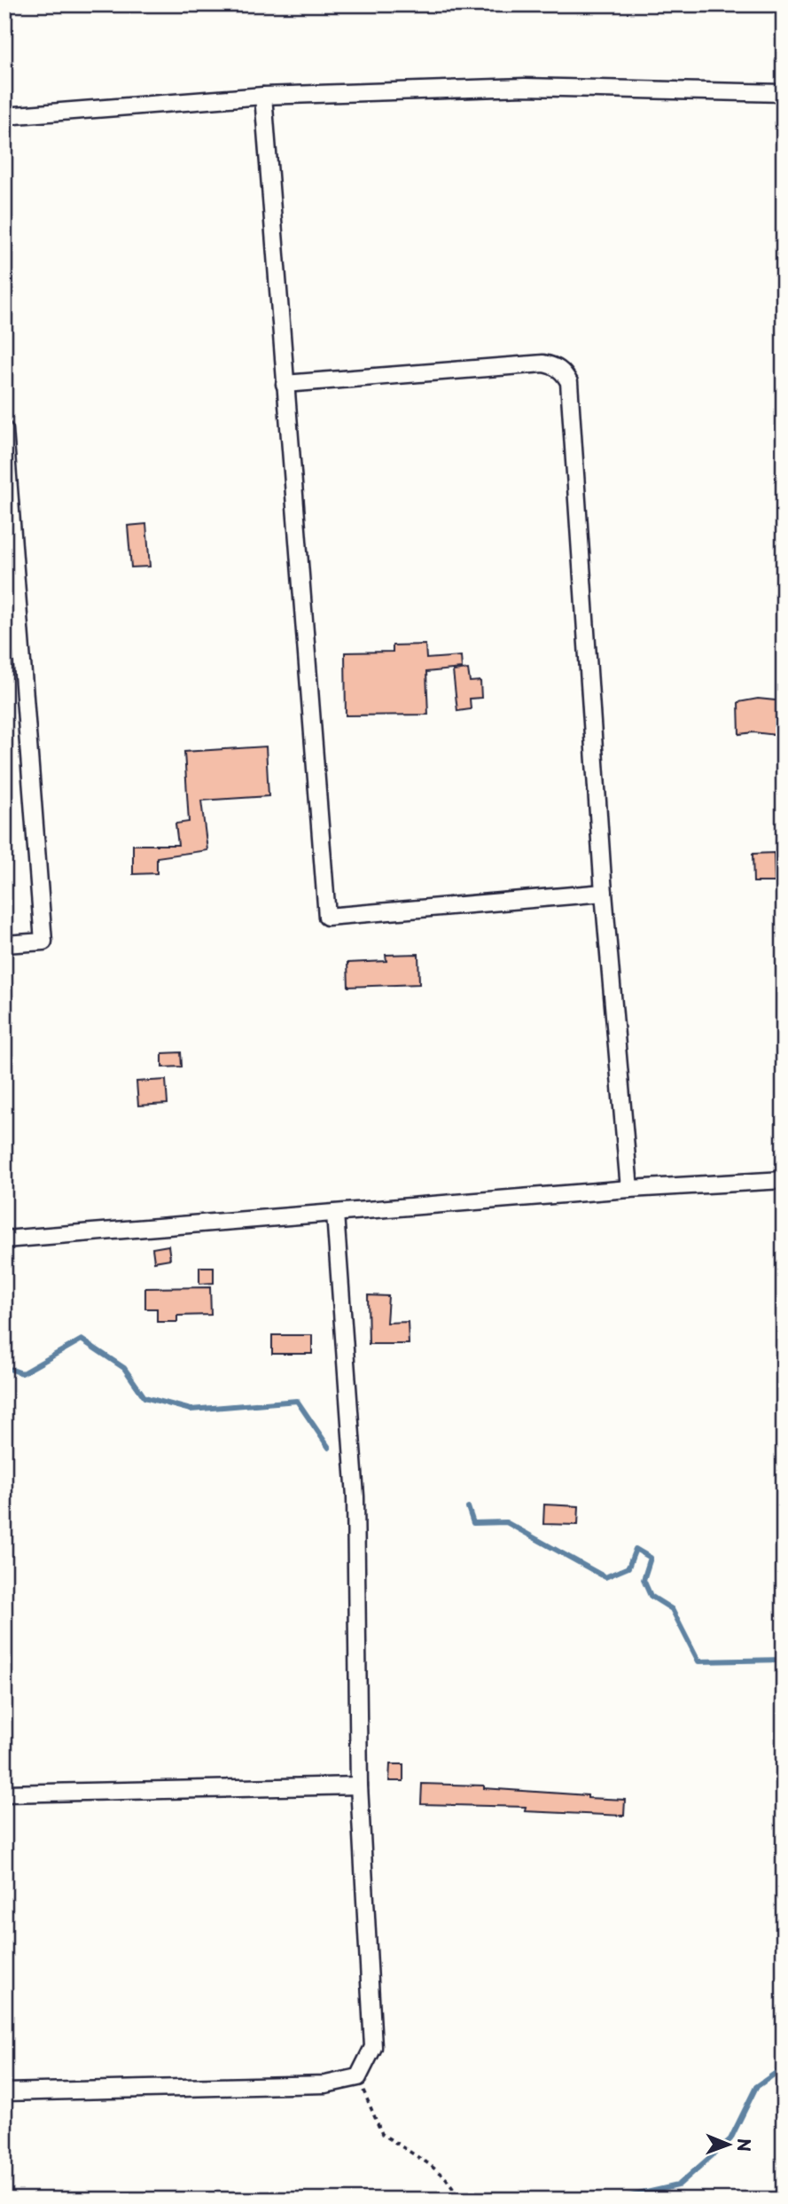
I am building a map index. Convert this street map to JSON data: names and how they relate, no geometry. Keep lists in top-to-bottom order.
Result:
{
  "north": "right"
}
